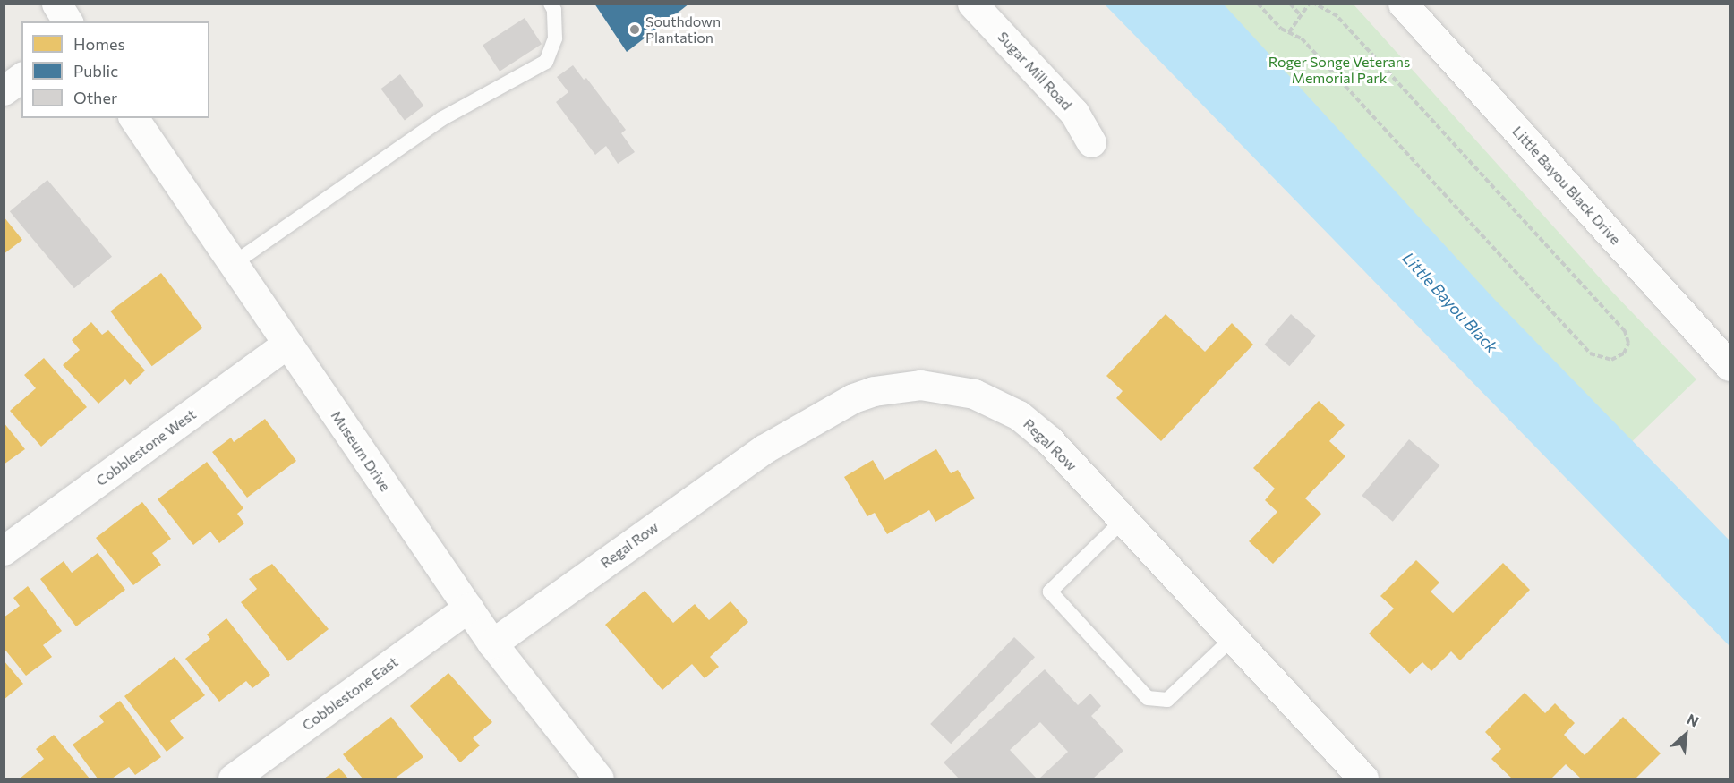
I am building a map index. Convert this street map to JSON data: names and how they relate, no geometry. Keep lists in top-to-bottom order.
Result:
{
  "streets": {
    "street": [
      "Sugar Mill Road",
      "Little Bayou Black Drive",
      "Regal Row",
      "Cobblestone West",
      "Museum Drive",
      "Cobblestone East"
    ]
  },
  "crossings": [
    ["Regal Row", "Museum Drive"],
    ["Cobblestone West", "Museum Drive"],
    ["Museum Drive", "Cobblestone East"]
  ],
  "water": ["Little Bayou Black"],
  "parks": ["Roger Songe Veterans Memorial Park"],
  "places": ["Southdown Plantation"],
  "legend": ["Homes", "Public", "Other"],
  "north": "top right"
}
